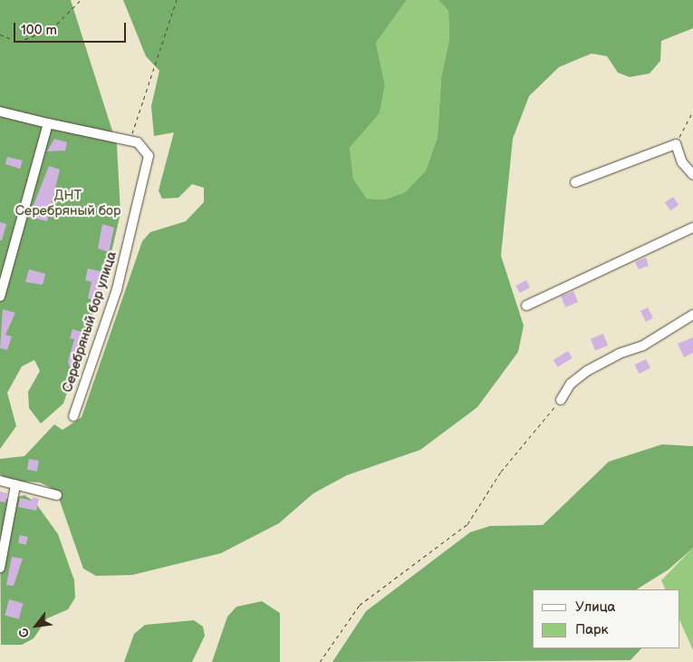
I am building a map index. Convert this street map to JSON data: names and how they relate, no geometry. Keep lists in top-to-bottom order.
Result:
{
  "streets": {
    "street": ["Серебряный бор улица"]
  },
  "parks": ["ДНТ Серебряный бор"],
  "legend": ["Улица", "Парк"],
  "scale_bar": "100 m",
  "north": "bottom left"
}
